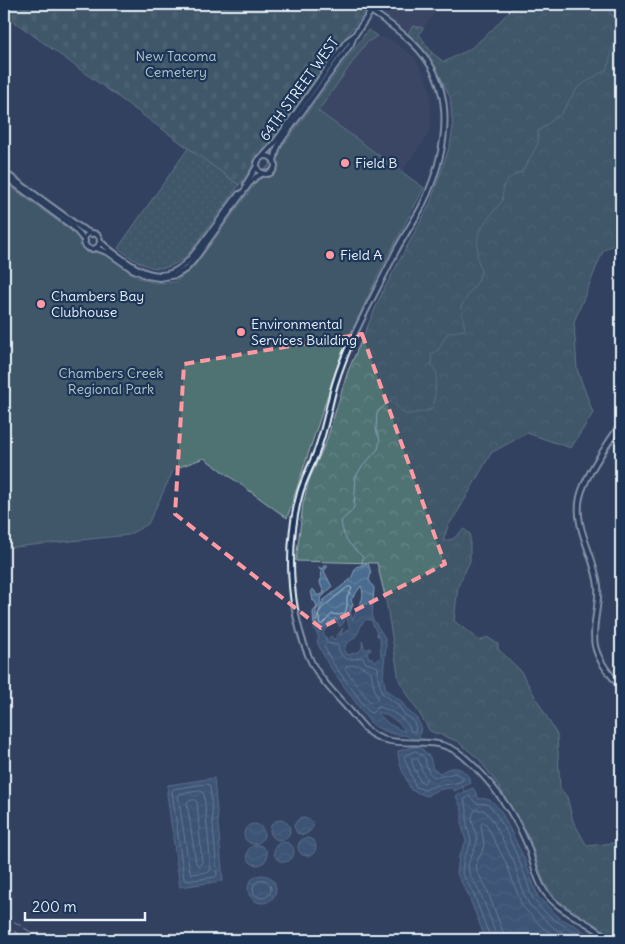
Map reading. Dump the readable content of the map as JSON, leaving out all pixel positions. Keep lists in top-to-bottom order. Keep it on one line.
{"streets":{"street":["64TH STREET WEST"]},"parks":["New Tacoma Cemetery","Chambers Creek Regional Park"],"places":["Field B","Field A","Chambers Bay Clubhouse","Environmental Services Building"],"scale_bar":"200 m"}
